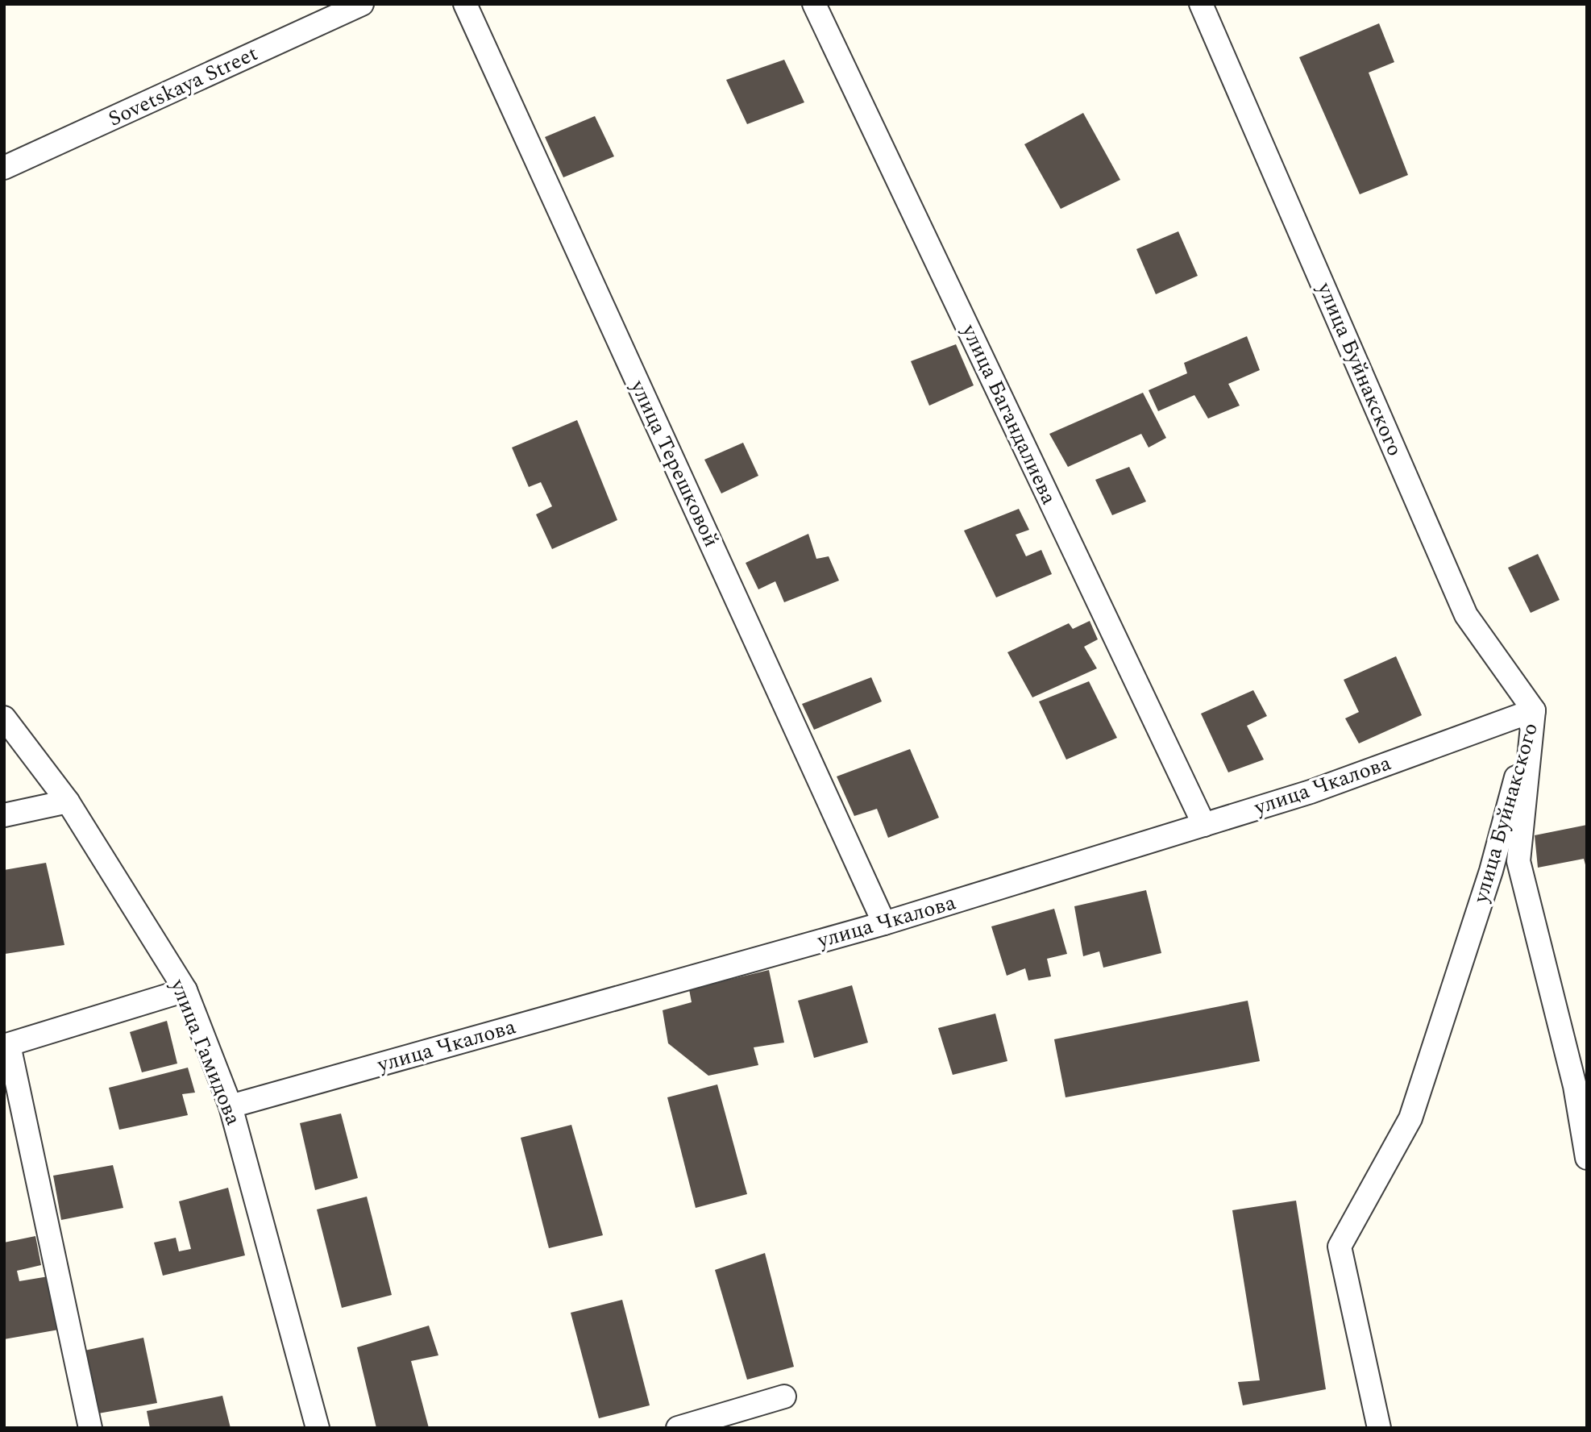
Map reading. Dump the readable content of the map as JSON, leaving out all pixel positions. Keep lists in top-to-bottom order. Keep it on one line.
{"streets":{"street":["Sovetskaya Street","улица Буйнакского","улица Багандалиева","улица Терешковой","улица Чкалова","улица Гамидова"]},"crossings":[["улица Буйнакского","улица Чкалова"],["улица Багандалиева","улица Чкалова"],["улица Терешковой","улица Чкалова"],["улица Чкалова","улица Гамидова"]]}
